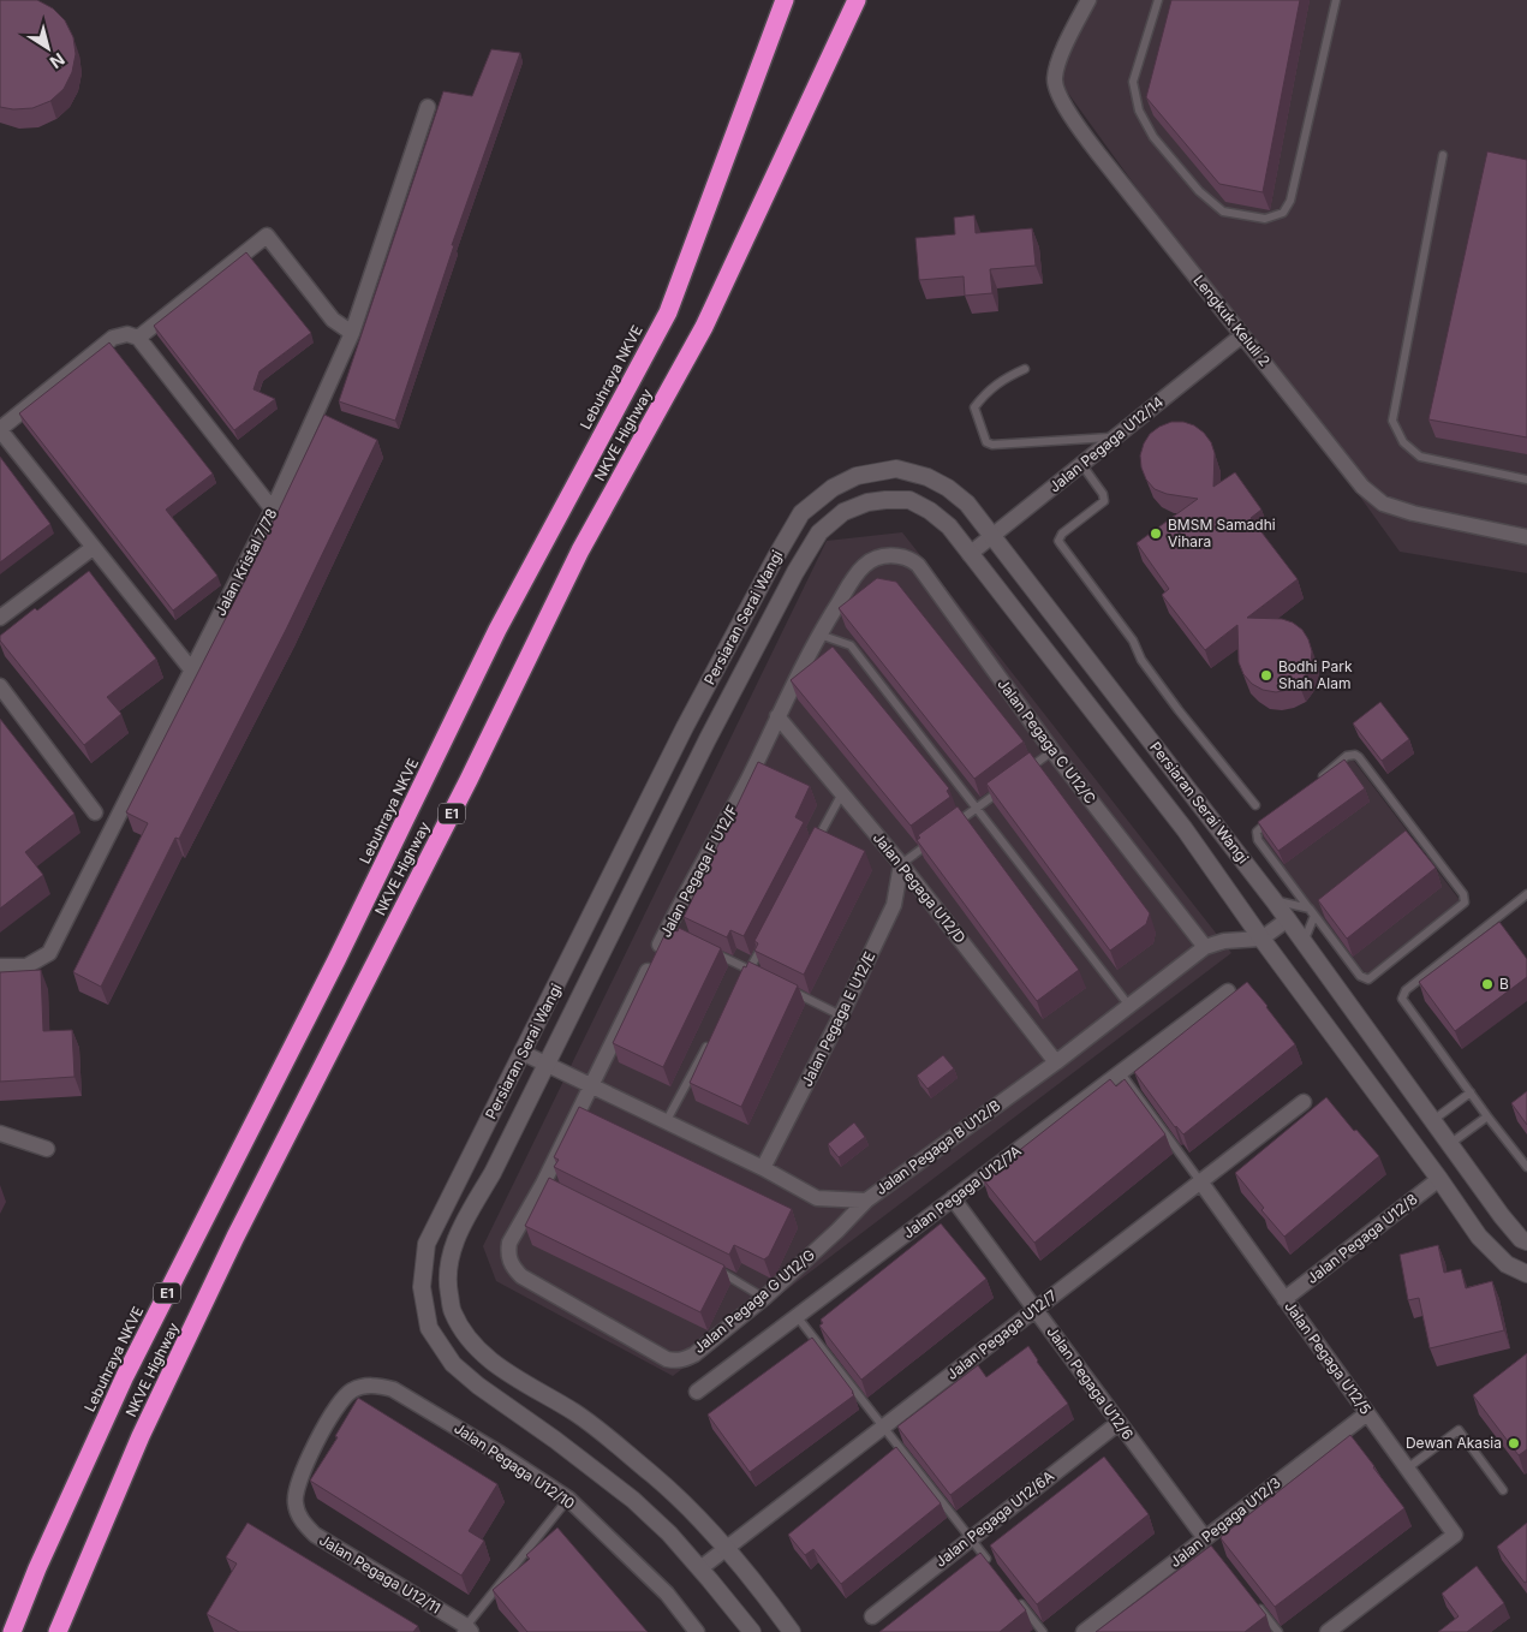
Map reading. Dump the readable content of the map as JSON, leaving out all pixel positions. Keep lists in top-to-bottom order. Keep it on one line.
{"streets":{"highway":["Lebuhraya NKVE","NKVE Highway","E1"],"street":["Lengkuk Keluli 2","Jalan Pegaga U12/14","Jalan Kristal 7/78","Persiaran Serai Wangi","Jalan Pegaga C U12/C","Jalan Pegaga F U12/F","Jalan Pegaga U12/D","Jalan Pegaga E U12/E","Jalan Pegaga B U12/B","Jalan Pegaga U12/7A","Jalan Pegaga U12/8","Jalan Pegaga G U12/G","Jalan Pegaga U12/7","Jalan Pegaga U12/5","Jalan Pegaga U12/6","Jalan Pegaga U12/10","Jalan Pegaga U12/6A","Jalan Pegaga U12/3","Jalan Pegaga U12/11"]},"crossings":[["Lengkuk Keluli 2","Jalan Pegaga U12/14"],["Jalan Pegaga U12/14","Persiaran Serai Wangi"],["Persiaran Serai Wangi","Jalan Pegaga B U12/B"],["Persiaran Serai Wangi","Jalan Pegaga U12/8"],["Persiaran Serai Wangi","Jalan Pegaga U12/7"],["Jalan Pegaga C U12/C","Jalan Pegaga F U12/F"],["Jalan Pegaga C U12/C","Jalan Pegaga B U12/B"],["Jalan Pegaga F U12/F","Jalan Pegaga U12/D"],["Jalan Pegaga F U12/F","Jalan Pegaga B U12/B"],["Jalan Pegaga F U12/F","Jalan Pegaga G U12/G"],["Jalan Pegaga U12/D","Jalan Pegaga E U12/E"],["Jalan Pegaga U12/D","Jalan Pegaga B U12/B"],["Jalan Pegaga E U12/E","Jalan Pegaga B U12/B"],["Jalan Pegaga B U12/B","Jalan Pegaga G U12/G"],["Jalan Pegaga U12/7A","Jalan Pegaga U12/6"],["Jalan Pegaga U12/8","Jalan Pegaga U12/5"],["Jalan Pegaga U12/7","Jalan Pegaga U12/5"],["Jalan Pegaga U12/7","Jalan Pegaga U12/6"],["Jalan Pegaga U12/5","Jalan Pegaga U12/3"],["Jalan Pegaga U12/6","Jalan Pegaga U12/6A"],["Jalan Pegaga U12/6","Jalan Pegaga U12/3"],["Jalan Pegaga U12/10","Jalan Pegaga U12/11"]],"places":["BMSM Samadhi Vihara","Bodhi Park Shah Alam","B","Dewan Akasia"],"north":"bottom right"}
